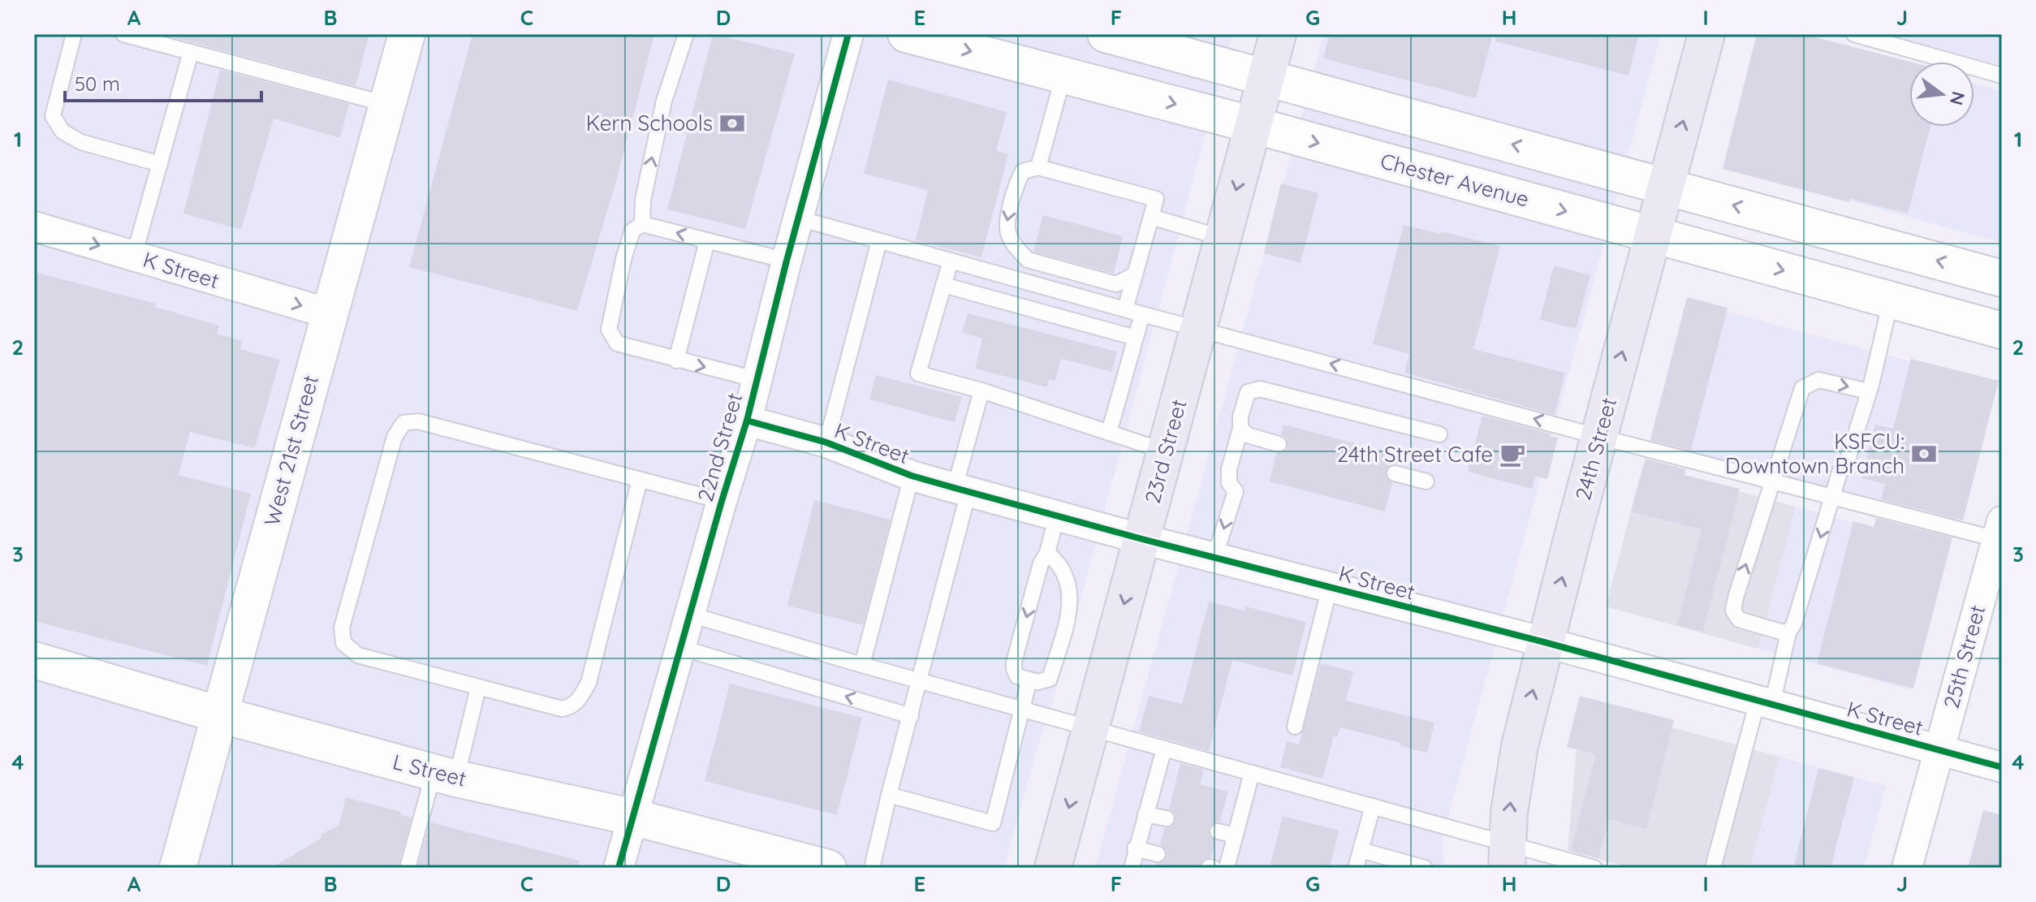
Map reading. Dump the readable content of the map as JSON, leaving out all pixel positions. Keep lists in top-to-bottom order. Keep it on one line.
{"streets":{"main road":["Chester Avenue","24th Street","West 21st Street","23rd Street","L Street"],"street":["K Street","22nd Street","25th Street"]},"crossings":[["Chester Avenue","24th Street"],["Chester Avenue","23rd Street"],["K Street","22nd Street"],["K Street","24th Street"],["K Street","West 21st Street"],["K Street","23rd Street"],["K Street","25th Street"],["22nd Street","L Street"],["West 21st Street","L Street"]],"one_way":["24th Street","23rd Street"],"places":{"bank":["Kern Schools","KSFCU: Downtown Branch"],"cafe":["24th Street Cafe"]},"scale_bar":"50 m","north":"right","grid":{"columns":["A","B","C","D","E","F","G","H","I","J"],"rows":["1","2","3","4"]}}
